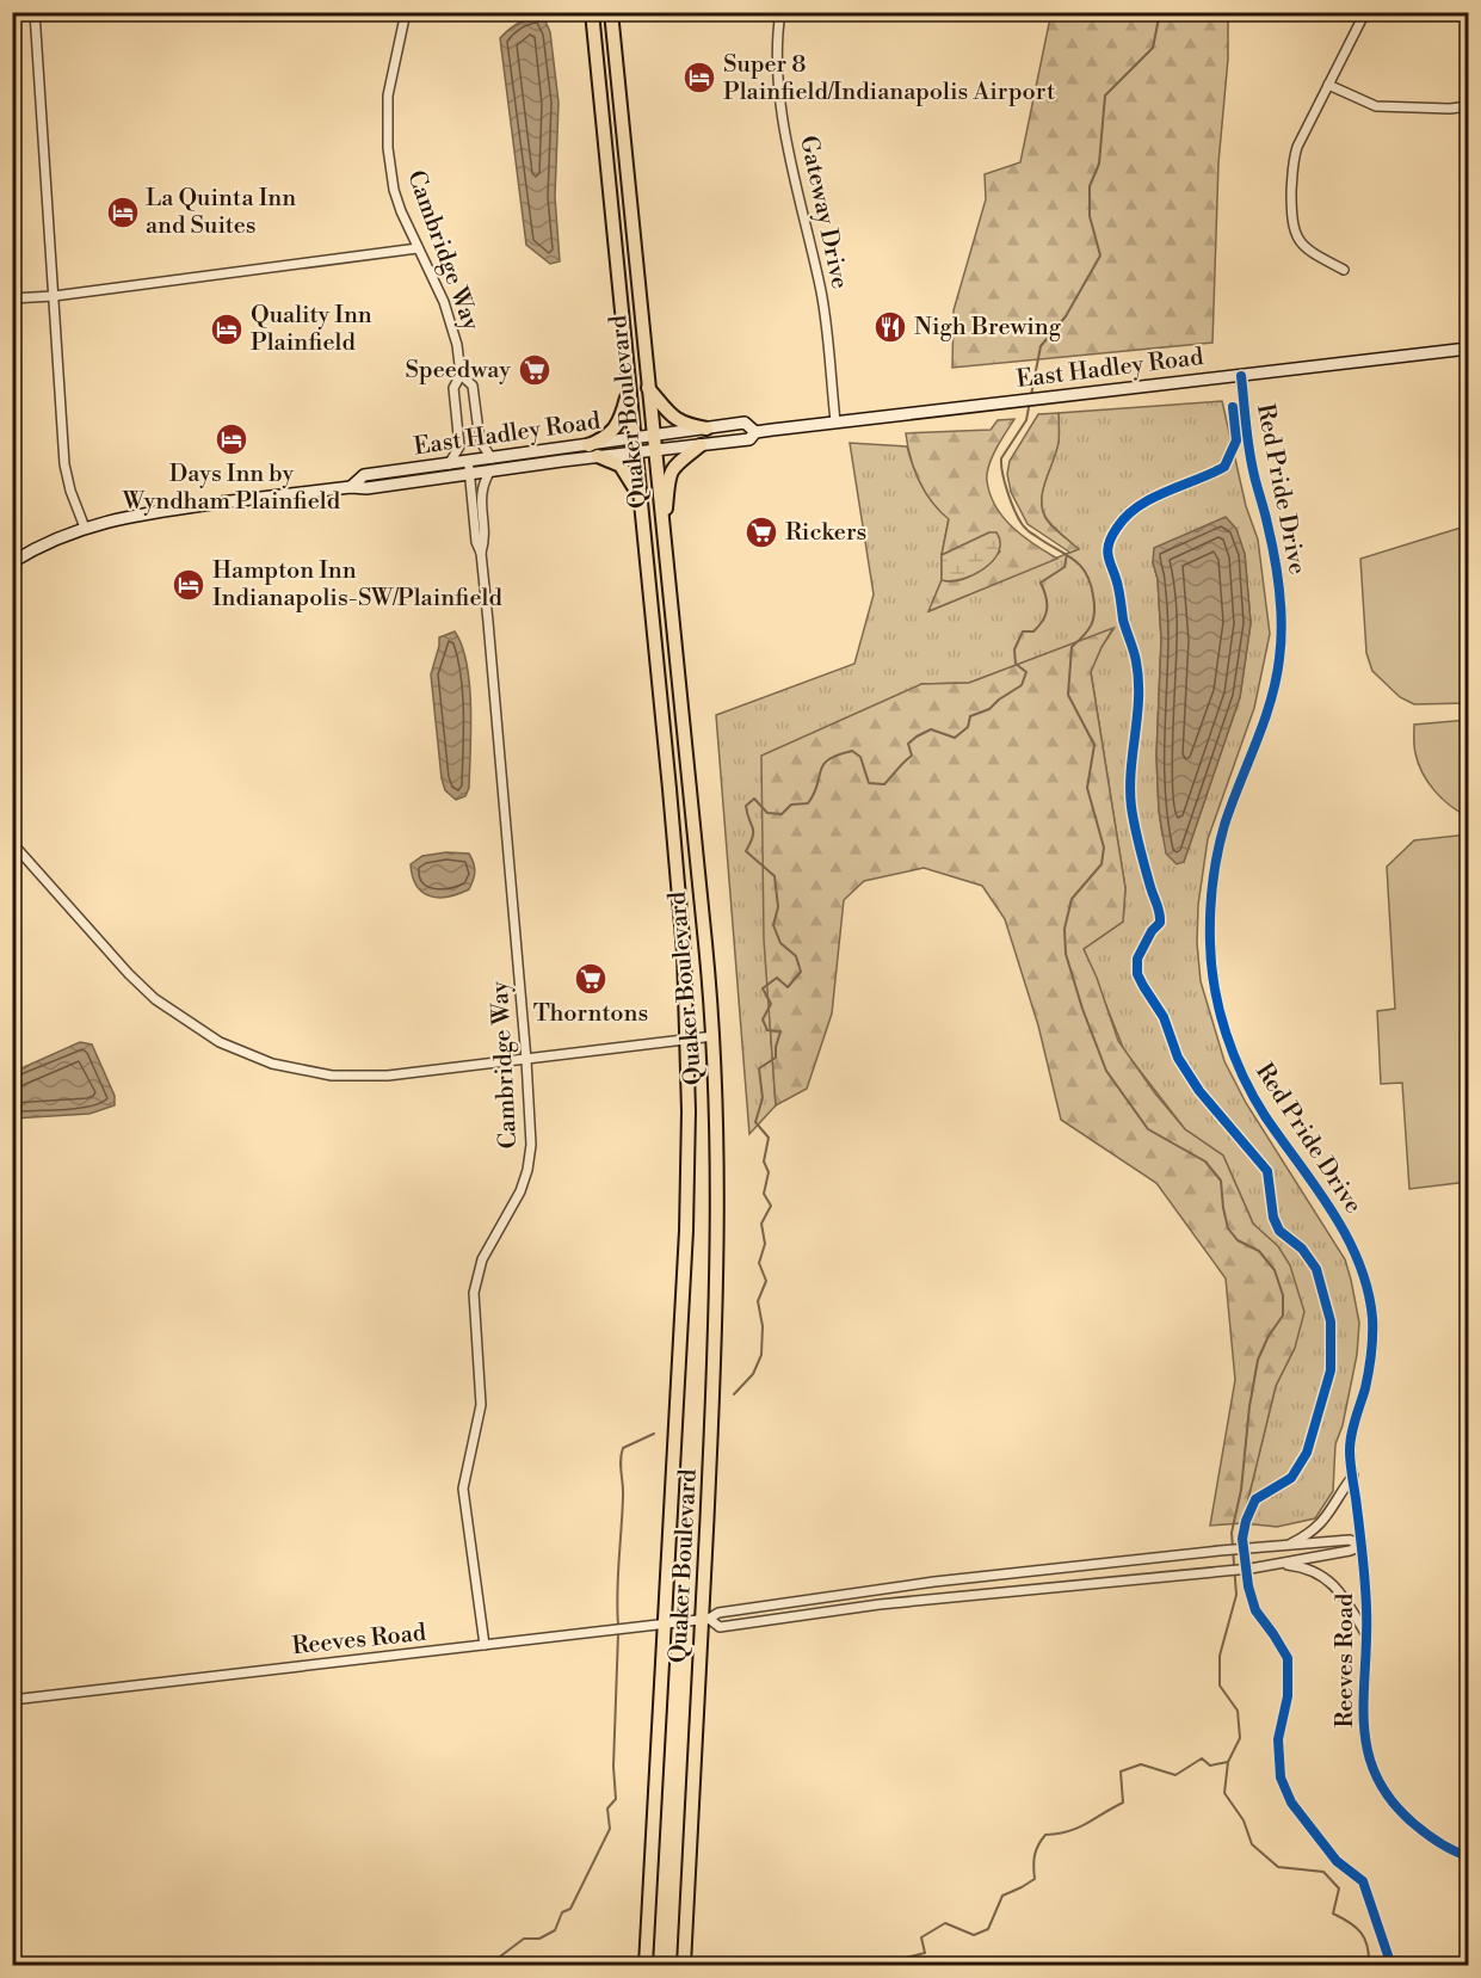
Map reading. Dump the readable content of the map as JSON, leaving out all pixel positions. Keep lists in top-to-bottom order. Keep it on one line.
{"streets":{"main road":["Quaker Boulevard"],"street":["Gateway Drive","Cambridge Way","East Hadley Road","Red Pride Drive","Reeves Road"]},"crossings":[["Gateway Drive","East Hadley Road"],["Cambridge Way","East Hadley Road"],["Cambridge Way","Reeves Road"],["East Hadley Road","Quaker Boulevard"],["East Hadley Road","Red Pride Drive"],["Quaker Boulevard","Reeves Road"],["Red Pride Drive","Reeves Road"]],"places":{"hotel":["Super 8 Plainfield/Indianapolis Airport","La Quinta Inn and Suites","Quality Inn Plainfield","Days Inn by Wyndham Plainfield","Hampton Inn Indianapolis-SW/Plainfield"],"restaurant":["Nigh Brewing"],"supermarket":["Speedway","Rickers","Thorntons"]}}
